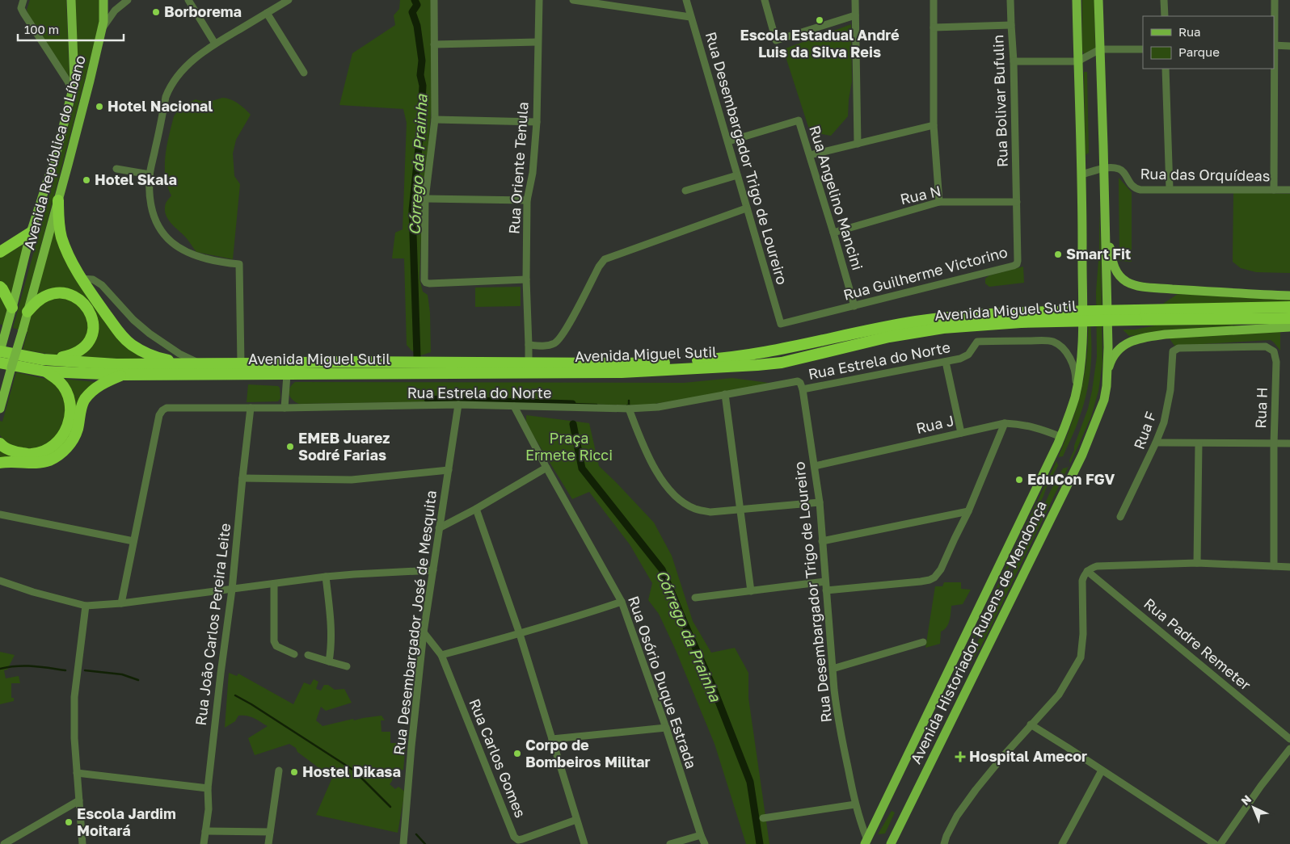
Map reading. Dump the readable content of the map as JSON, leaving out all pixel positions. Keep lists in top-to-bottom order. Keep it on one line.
{"streets":{"highway":["Avenida Miguel Sutil"],"main road":["Avenida República do Líbano","Avenida Historiador Rubens de Mendonça"],"street":["Rua Bolivar Bufulin","Rua Desembargador Trigo de Loureiro","Rua Oriente Tenula","Rua das Orquídeas","Rua N","Rua Angelino Mancini","Rua Guilherme Victorino","Rua Estrela do Norte","Rua H","Rua J","Rua F","Rua Desembargador José de Mesquita","Rua João Carlos Pereira Leite","Rua Padre Remeter","Rua Osório Duque Estrada","Rua Carlos Gomes"]},"crossings":[["Rua Bolivar Bufulin","Rua N"],["Rua Bolivar Bufulin","Rua Guilherme Victorino"],["Avenida República do Líbano","Avenida Miguel Sutil"],["Rua Desembargador Trigo de Loureiro","Rua Angelino Mancini"],["Rua Desembargador Trigo de Loureiro","Rua Guilherme Victorino"],["Rua Desembargador Trigo de Loureiro","Rua Estrela do Norte"],["Rua Desembargador Trigo de Loureiro","Rua J"],["Rua Desembargador Trigo de Loureiro","Avenida Historiador Rubens de Mendonça"],["Rua Oriente Tenula","Avenida Miguel Sutil"],["Rua das Orquídeas","Avenida Historiador Rubens de Mendonça"],["Rua N","Rua Angelino Mancini"],["Rua N","Rua Guilherme Victorino"],["Rua Angelino Mancini","Rua Guilherme Victorino"],["Rua Estrela do Norte","Rua Desembargador José de Mesquita"],["Rua Estrela do Norte","Rua João Carlos Pereira Leite"],["Rua Estrela do Norte","Avenida Historiador Rubens de Mendonça"],["Rua Estrela do Norte","Rua Osório Duque Estrada"],["Rua H","Rua F"],["Rua J","Avenida Historiador Rubens de Mendonça"],["Rua Desembargador José de Mesquita","Rua Carlos Gomes"]],"water":["Córrego da Prainha"],"parks":["Praça Ermete Ricci"],"places":{"other":["Borborema","Escola Estadual André Luis da Silva Reis","Hotel Nacional","Hotel Skala","Smart Fit","EMEB Juarez Sodré Farias","EduCon FGV","Corpo de Bombeiros Militar","Hostel Dikasa","Escola Jardim Moitará"],"health":["Hospital Amecor"]},"legend":["Rua","Parque"],"scale_bar":"100 m","north":"top left"}
